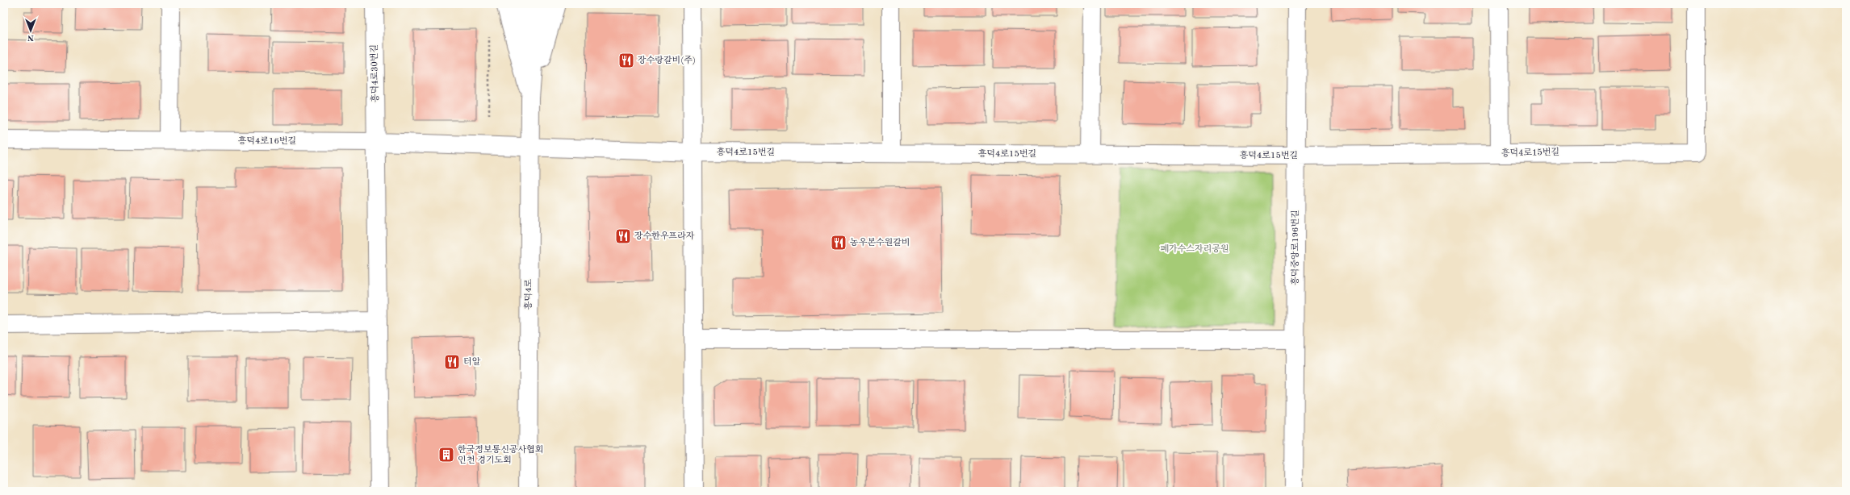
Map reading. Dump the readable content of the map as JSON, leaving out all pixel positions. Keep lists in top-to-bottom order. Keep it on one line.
{"streets":{"street":["흥덕4로30번길","흥덕4로16번길","흥덕4로15번길","흥덕중앙로196번길","흥덕4로"]},"crossings":[["흥덕4로30번길","흥덕4로16번길"],["흥덕4로16번길","흥덕4로15번길"],["흥덕4로16번길","흥덕4로"],["흥덕4로15번길","흥덕중앙로196번길"],["흥덕4로15번길","흥덕4로"]],"parks":["페가수스자리공원"],"places":{"restaurant":["장수랑갈비(주)","장수한우프라자","농우본수원갈비","터알"],"building":["한국정보통신공사협회 인천 경기도회"]},"north":"bottom"}
